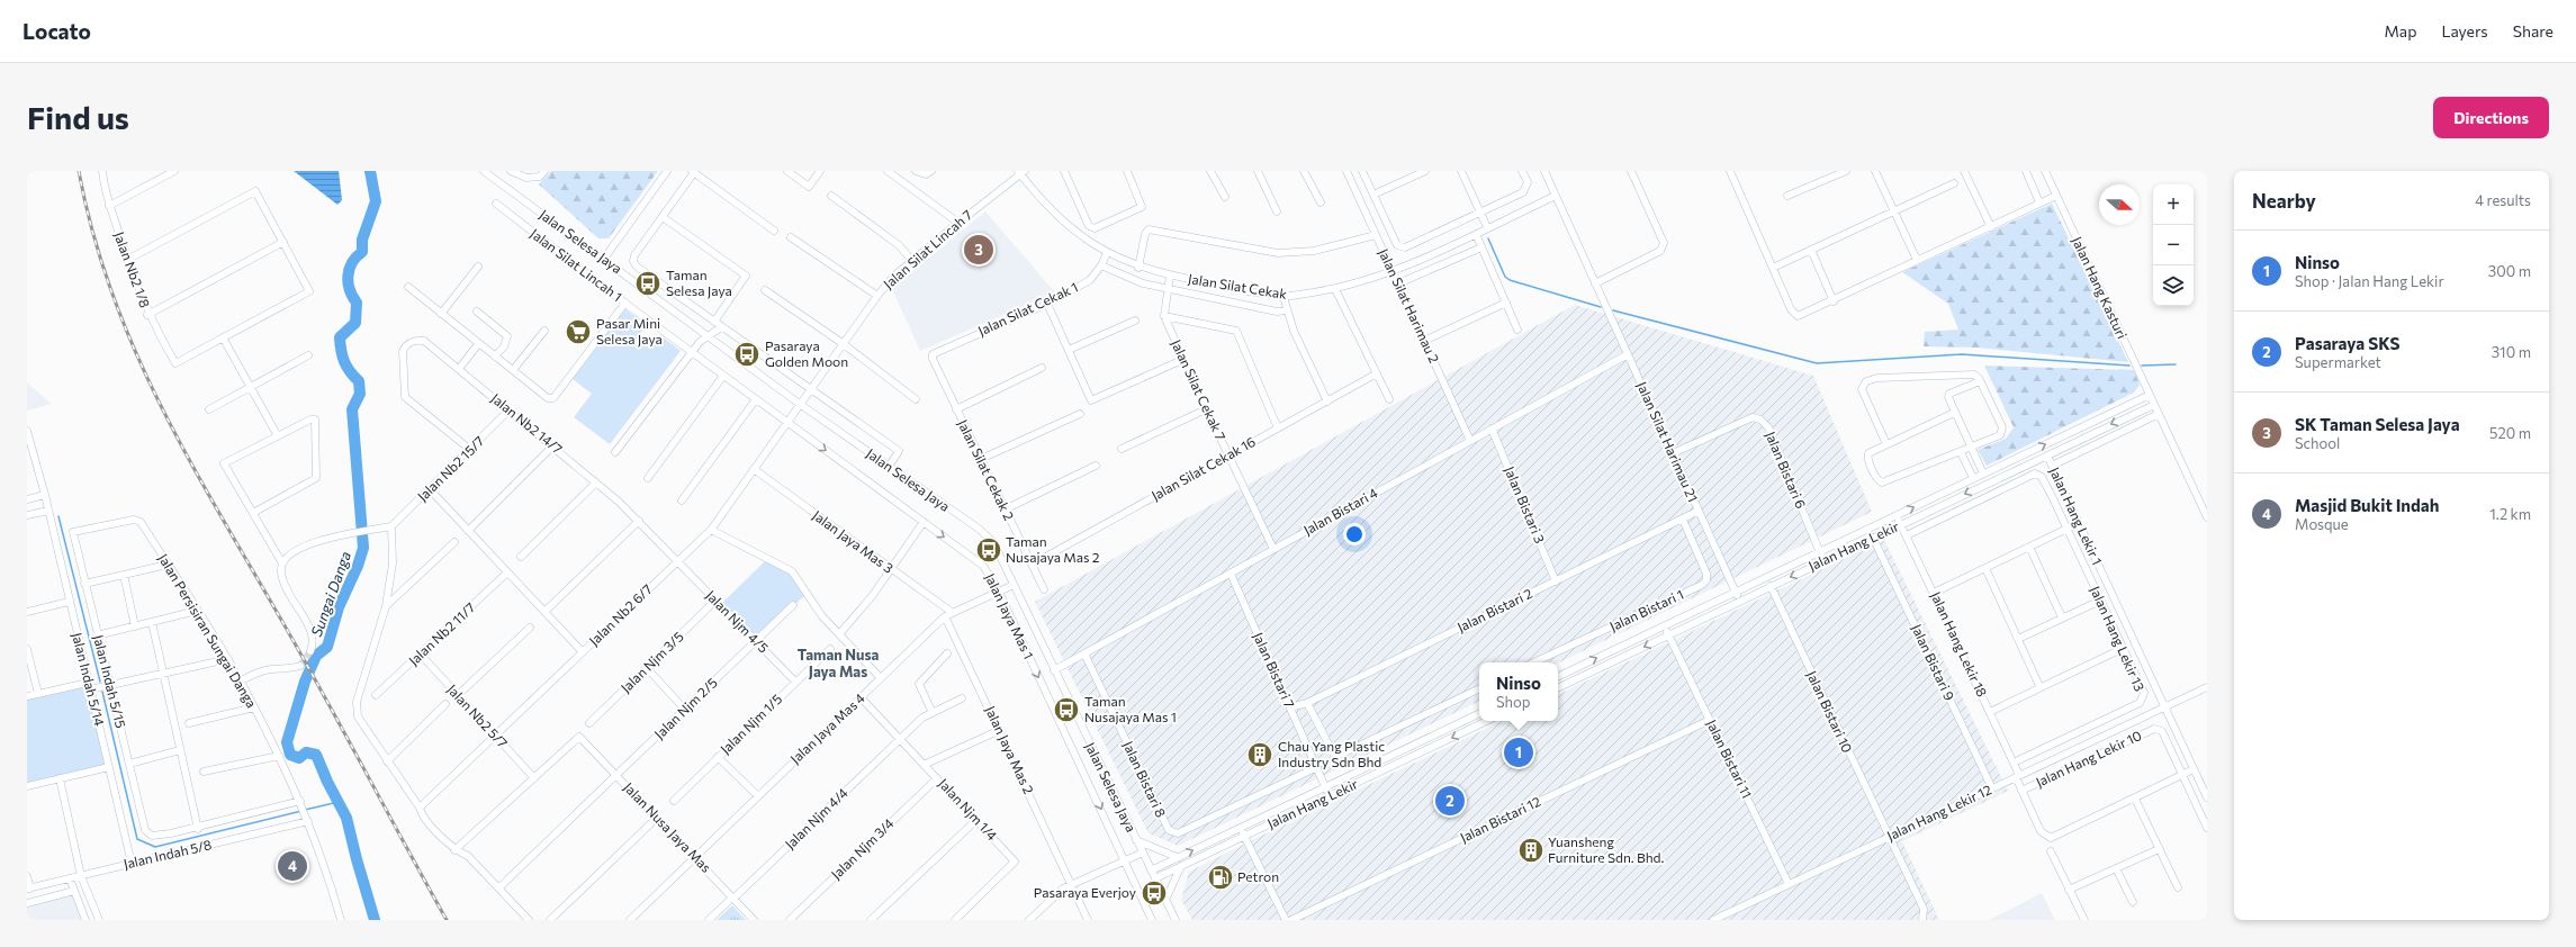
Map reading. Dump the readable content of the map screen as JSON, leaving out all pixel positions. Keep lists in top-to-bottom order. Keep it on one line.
{"streets":{"street":["Jalan Selesa Jaya","Jalan Silat Lincah 7","Jalan Silat Lincah 1","Jalan Nb2 1/8","Jalan Silat Cekak","Jalan Hang Kasturi","Jalan Silat Harimau 2","Jalan Silat Cekak 1","Jalan Silat Cekak 7","Jalan Nb2 14/7","Jalan Silat Harimau 21","Jalan Nb2 15/7","Jalan Silat Cekak 16","Jalan Silat Cekak 2","Jalan Bistari 6","Jalan Bistari 3","Jalan Bistari 4","Jalan Hang Lekir 1","Jalan Jaya Mas 3","Jalan Hang Lekir","Jalan Bistari 2","Jalan Bistari 1","Jalan Nb2 6/7","Jalan Jaya Mas 1","Jalan Njm 4/5","Jalan Persisiran Sungai Danga","Jalan Nb2 11/7","Jalan Hang Lekir 13","Jalan Hang Lekir 18","Jalan Njm 3/5","Jalan Bistari 9","Jalan Bistari 7","Jalan Indah 5/14","Jalan Indah 5/15","Jalan Njm 2/5","Jalan Bistari 10","Jalan Nb2 5/7","Jalan Njm 1/5","Jalan Jaya Mas 4","Jalan Jaya Mas 2","Jalan Bistari 11","Jalan Hang Lekir 10","Jalan Bistari 8","Jalan Njm 1/4","Jalan Hang Lekir 12","Jalan Njm 4/4","Jalan Bistari 12","Jalan Nusa Jaya Mas","Jalan Njm 3/4","Jalan Indah 5/8"]},"crossings":[["Jalan Selesa Jaya","Jalan Silat Lincah 7"],["Jalan Selesa Jaya","Jalan Bistari 4"],["Jalan Selesa Jaya","Jalan Hang Lekir"],["Jalan Selesa Jaya","Jalan Nb2 6/7"],["Jalan Selesa Jaya","Jalan Jaya Mas 4"],["Jalan Silat Lincah 7","Jalan Silat Cekak"],["Jalan Silat Lincah 7","Jalan Nb2 6/7"],["Jalan Silat Lincah 1","Jalan Nb2 6/7"],["Jalan Silat Lincah 1","Jalan Jaya Mas 1"],["Jalan Silat Cekak","Jalan Silat Harimau 2"],["Jalan Silat Cekak","Jalan Silat Cekak 1"],["Jalan Silat Cekak","Jalan Silat Harimau 21"],["Jalan Hang Kasturi","Jalan Hang Lekir"],["Jalan Silat Harimau 2","Jalan Bistari 4"],["Jalan Silat Cekak 1","Jalan Silat Cekak 2"],["Jalan Silat Cekak 7","Jalan Silat Cekak 16"],["Jalan Silat Cekak 7","Jalan Bistari 4"],["Jalan Nb2 14/7","Jalan Nb2 15/7"],["Jalan Nb2 14/7","Jalan Nb2 6/7"],["Jalan Nb2 14/7","Jalan Njm 4/5"],["Jalan Silat Harimau 21","Jalan Bistari 6"],["Jalan Silat Harimau 21","Jalan Bistari 4"],["Jalan Silat Harimau 21","Jalan Hang Lekir"],["Jalan Silat Harimau 21","Jalan Bistari 2"],["Jalan Silat Cekak 16","Jalan Silat Cekak 2"],["Jalan Bistari 6","Jalan Hang Lekir"],["Jalan Bistari 3","Jalan Bistari 4"],["Jalan Bistari 3","Jalan Bistari 2"],["Jalan Bistari 4","Jalan Bistari 7"],["Jalan Bistari 4","Jalan Bistari 8"],["Jalan Hang Lekir 1","Jalan Hang Lekir"],["Jalan Hang Lekir 1","Jalan Hang Lekir 12"],["Jalan Jaya Mas 3","Jalan Nb2 6/7"],["Jalan Jaya Mas 3","Jalan Jaya Mas 4"],["Jalan Hang Lekir","Jalan Hang Lekir 18"],["Jalan Hang Lekir","Jalan Bistari 9"],["Jalan Hang Lekir","Jalan Bistari 10"],["Jalan Hang Lekir","Jalan Bistari 11"],["Jalan Bistari 2","Jalan Bistari 1"],["Jalan Bistari 2","Jalan Bistari 7"],["Jalan Nb2 6/7","Jalan Jaya Mas 1"],["Jalan Nb2 6/7","Jalan Njm 4/5"],["Jalan Nb2 6/7","Jalan Nb2 5/7"],["Jalan Jaya Mas 1","Jalan Jaya Mas 4"],["Jalan Njm 4/5","Jalan Njm 3/5"],["Jalan Njm 4/5","Jalan Njm 2/5"],["Jalan Njm 4/5","Jalan Njm 1/5"],["Jalan Persisiran Sungai Danga","Jalan Indah 5/15"],["Jalan Persisiran Sungai Danga","Jalan Indah 5/8"],["Jalan Nb2 11/7","Jalan Nb2 5/7"],["Jalan Hang Lekir 13","Jalan Hang Lekir 18"],["Jalan Hang Lekir 18","Jalan Hang Lekir 10"],["Jalan Hang Lekir 18","Jalan Hang Lekir 12"],["Jalan Bistari 9","Jalan Hang Lekir 12"],["Jalan Bistari 7","Jalan Bistari 8"],["Jalan Indah 5/14","Jalan Indah 5/8"],["Jalan Njm 2/5","Jalan Nusa Jaya Mas"],["Jalan Bistari 10","Jalan Hang Lekir 12"],["Jalan Nb2 5/7","Jalan Nusa Jaya Mas"],["Jalan Jaya Mas 4","Jalan Jaya Mas 2"],["Jalan Jaya Mas 4","Jalan Njm 1/4"],["Jalan Jaya Mas 4","Jalan Nusa Jaya Mas"],["Jalan Bistari 11","Jalan Hang Lekir 12"],["Jalan Bistari 11","Jalan Bistari 12"],["Jalan Njm 1/4","Jalan Njm 4/4"],["Jalan Njm 1/4","Jalan Njm 3/4"],["Jalan Njm 4/4","Jalan Nusa Jaya Mas"]],"one_way":["Jalan Jaya Mas 1"],"districts":["Taman Nusa Jaya Mas"],"water":["Sungai Danga"],"places":{"bus stop":["Taman Selesa Jaya","Pasaraya Golden Moon","Taman Nusajaya Mas 2","Taman Nusajaya Mas 1","Pasaraya Everjoy"],"supermarket":["Pasar Mini Selesa Jaya"],"building":["Chau Yang Plastic Industry Sdn Bhd","Yuansheng Furniture Sdn. Bhd."],"fuel station":["Petron"]},"north":"right","page":{"header":"Locato","nav":["Map","Layers","Share"],"buttons":"Directions","title":"Find us","heading":["Nearby","4 results"],"map_buttons":["+","−"],"list":[{"mark":"1","name":"Ninso","note":"Shop · Jalan Hang Lekir","value":"300 m"},{"mark":"2","name":"Pasaraya SKS","note":"Supermarket","value":"310 m"},{"mark":"3","name":"SK Taman Selesa Jaya","note":"School","value":"520 m"},{"mark":"4","name":"Masjid Bukit Indah","note":"Mosque","value":"1.2 km"}],"pins":["3","1","2","4"],"popup":["Ninso","Shop"]}}
